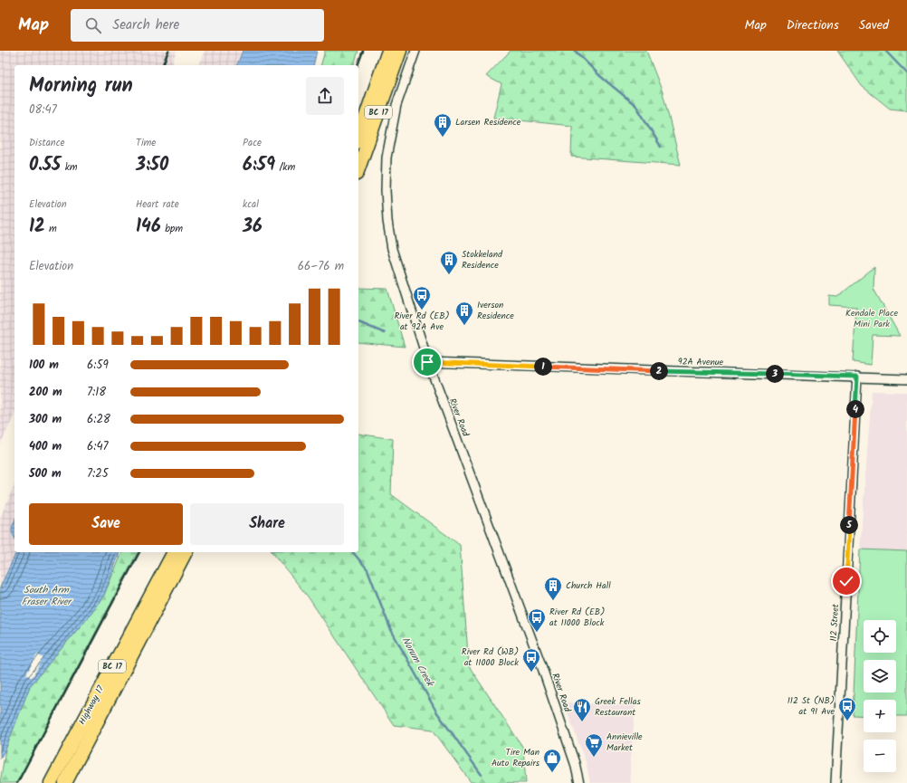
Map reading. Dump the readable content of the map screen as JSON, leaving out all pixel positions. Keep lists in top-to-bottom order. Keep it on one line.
{"streets":{"highway":["BC 17","Highway 17"],"street":["92A Avenue","River Road","112 Street"]},"crossings":[["92A Avenue","River Road"],["92A Avenue","112 Street"]],"water":["South Arm Fraser River","Norum Creek"],"parks":["Kendale Place Mini Park"],"places":{"building":["Larsen Residence","Stokkeland Residence","Iverson Residence","Church Hall"],"bus stop":["River Rd (EB) at 92A Ave","River Rd (EB) at 11000 Block","River Rd (WB) at 11000 Block","112 St (NB) at 91 Ave"],"restaurant":["Greek Fellas Restaurant"],"supermarket":["Annieville Market"],"shop":["Tire Man Auto Repairs"]},"page":{"header":"Map","search":"Search here","nav":["Map","Directions","Saved"],"heading":["Morning run","08:47"],"stats":[["Distance","0.55 km"],["Time","3:50"],["Pace","6:59 /km"],["Elevation","12 m"],["Heart rate","146 bpm"],["kcal","36"]],"chart":["Elevation","66–76 m"],"list":[{"name":"100 m","note":"6:59"},{"name":"200 m","note":"7:18"},{"name":"300 m","note":"6:28"},{"name":"400 m","note":"6:47"},{"name":"500 m","note":"7:25"}],"pins":["1","2","3","4","5"],"buttons":["Save","Share"],"map_buttons":["+","−"]}}
